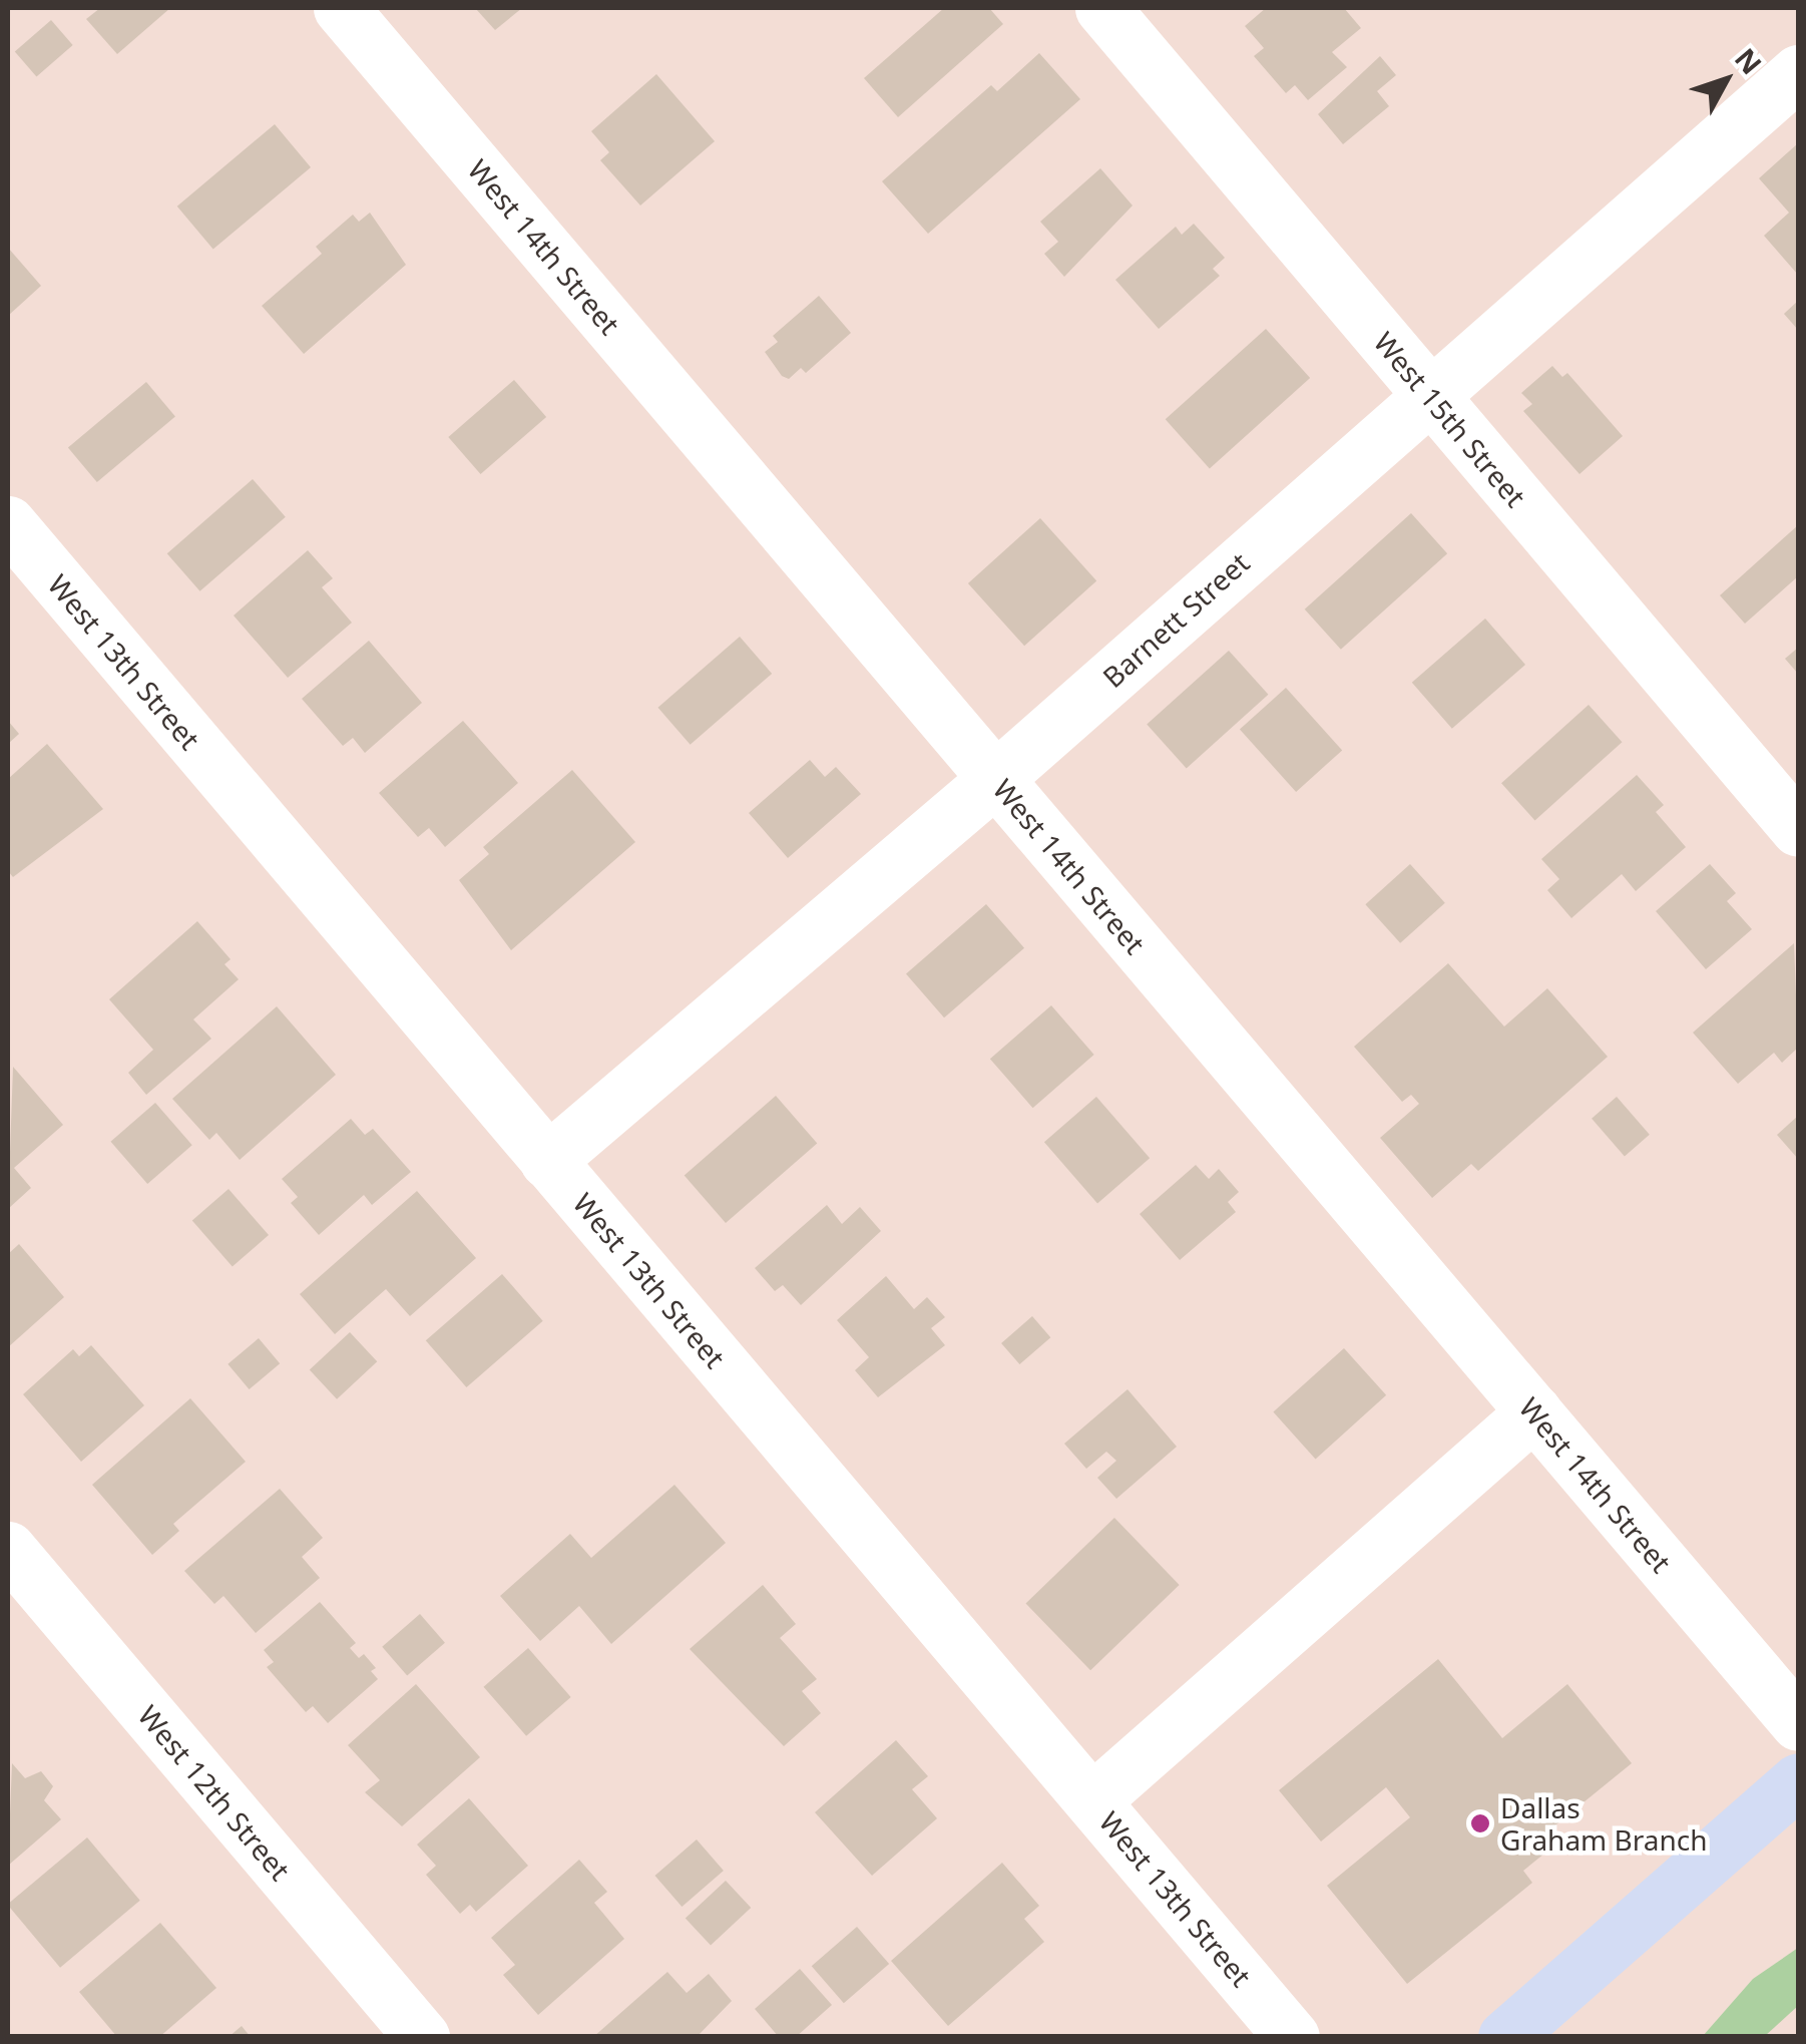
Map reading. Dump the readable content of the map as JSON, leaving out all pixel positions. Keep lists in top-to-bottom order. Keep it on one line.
{"streets":{"street":["West 14th Street","West 15th Street","Barnett Street","West 13th Street","West 12th Street"]},"crossings":[["West 14th Street","Barnett Street"],["West 15th Street","Barnett Street"],["Barnett Street","West 13th Street"]],"places":["Dallas Graham Branch"],"north":"top right"}
